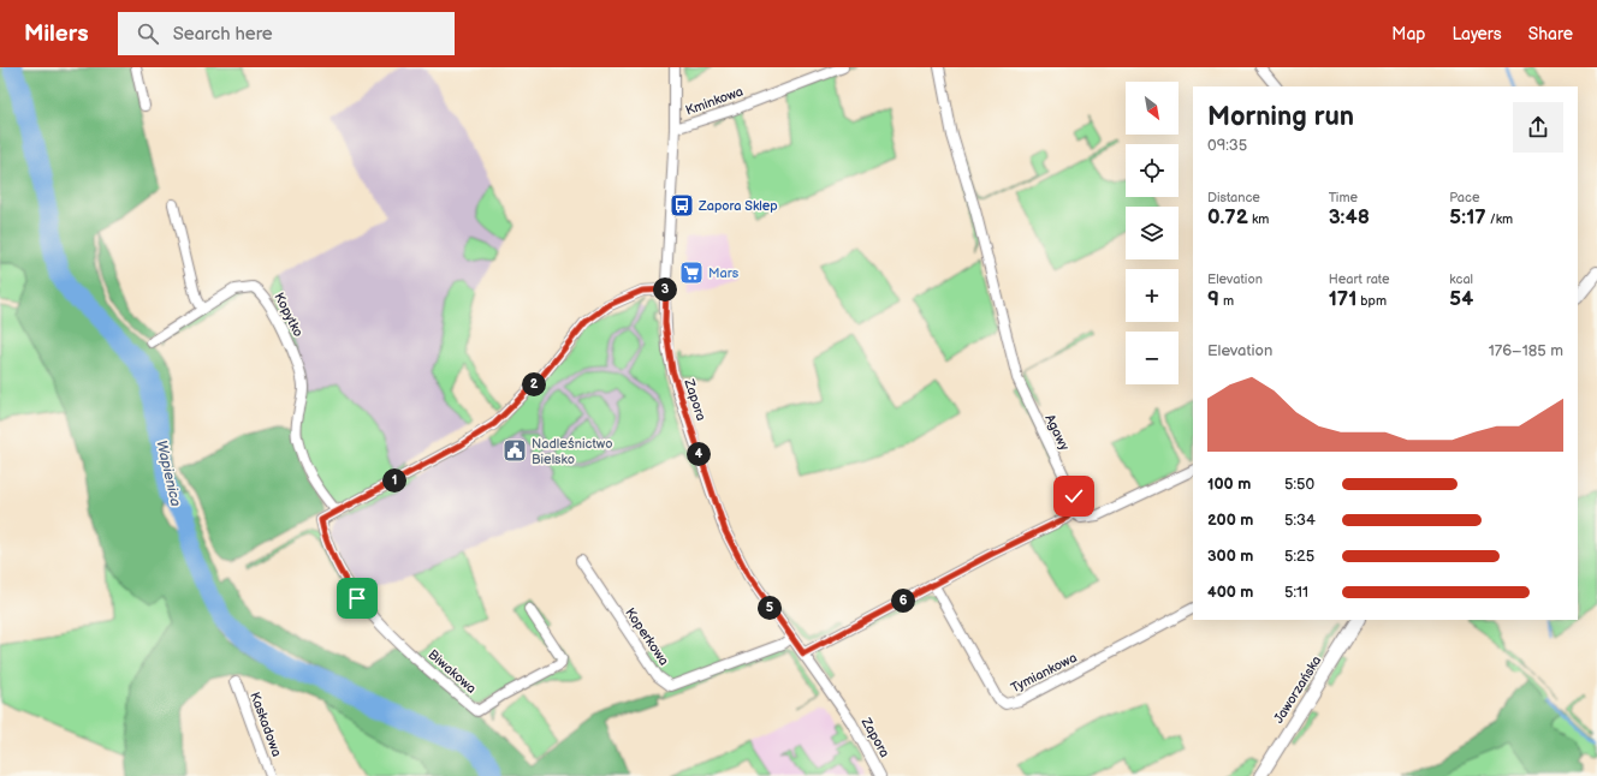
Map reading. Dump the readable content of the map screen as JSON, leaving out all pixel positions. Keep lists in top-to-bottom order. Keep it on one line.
{"streets":{"street":["Kminkowa","Kopytko","Zapora","Agawy","Koperkowa","Biwakowa","Tymiankowa","Jaworzańska","Kaskadowa"]},"crossings":[["Kminkowa","Zapora"],["Kopytko","Biwakowa"],["Zapora","Koperkowa"]],"water":["Wapienica"],"places":{"bus stop":["Zapora Sklep"],"supermarket":["Mars"],"public building":["Nadleśnictwo Bielsko"]},"north":"bottom right","page":{"header":"Milers","search":"Search here","nav":["Map","Layers","Share"],"map_buttons":["+","−"],"heading":["Morning run","09:35"],"stats":[["Distance","0.72 km"],["Time","3:48"],["Pace","5:17 /km"],["Elevation","9 m"],["Heart rate","171 bpm"],["kcal","54"]],"pins":["3","2","4","1","6","5"],"chart":["Elevation","176–185 m"],"list":[{"name":"100 m","note":"5:50"},{"name":"200 m","note":"5:34"},{"name":"300 m","note":"5:25"},{"name":"400 m","note":"5:11"}]}}
